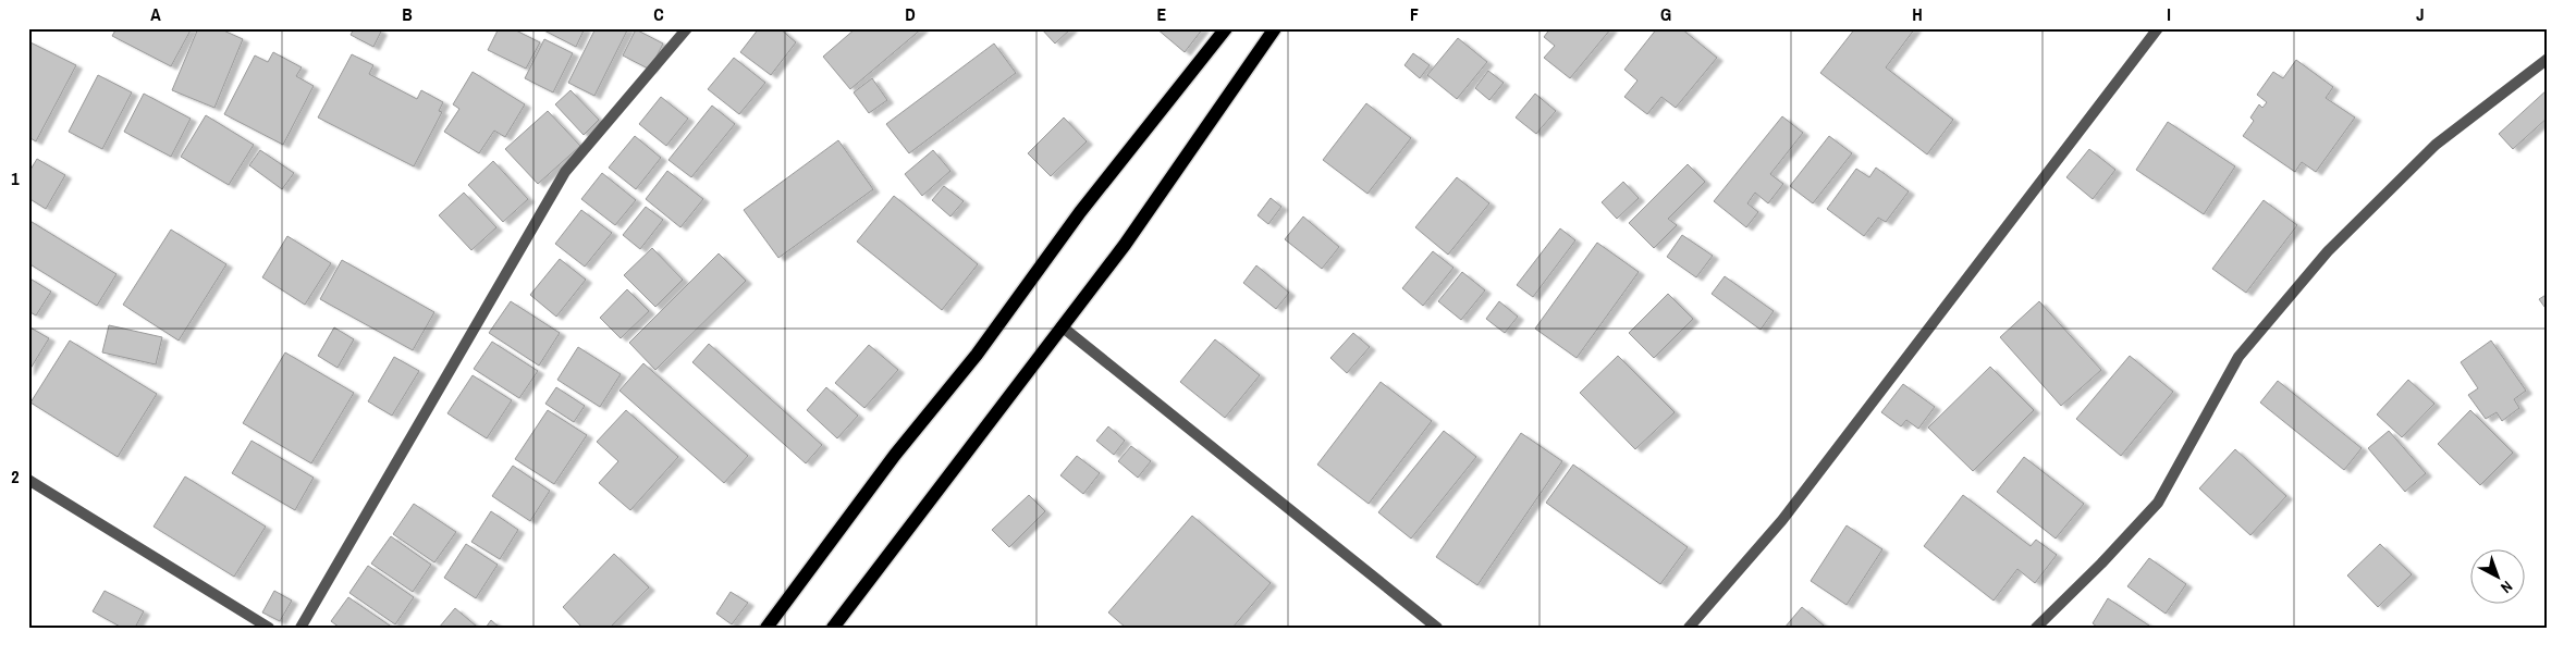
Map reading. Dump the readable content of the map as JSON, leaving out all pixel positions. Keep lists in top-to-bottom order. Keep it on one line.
{"north":"bottom right","grid":{"columns":["A","B","C","D","E","F","G","H","I","J"],"rows":["1","2"]}}
